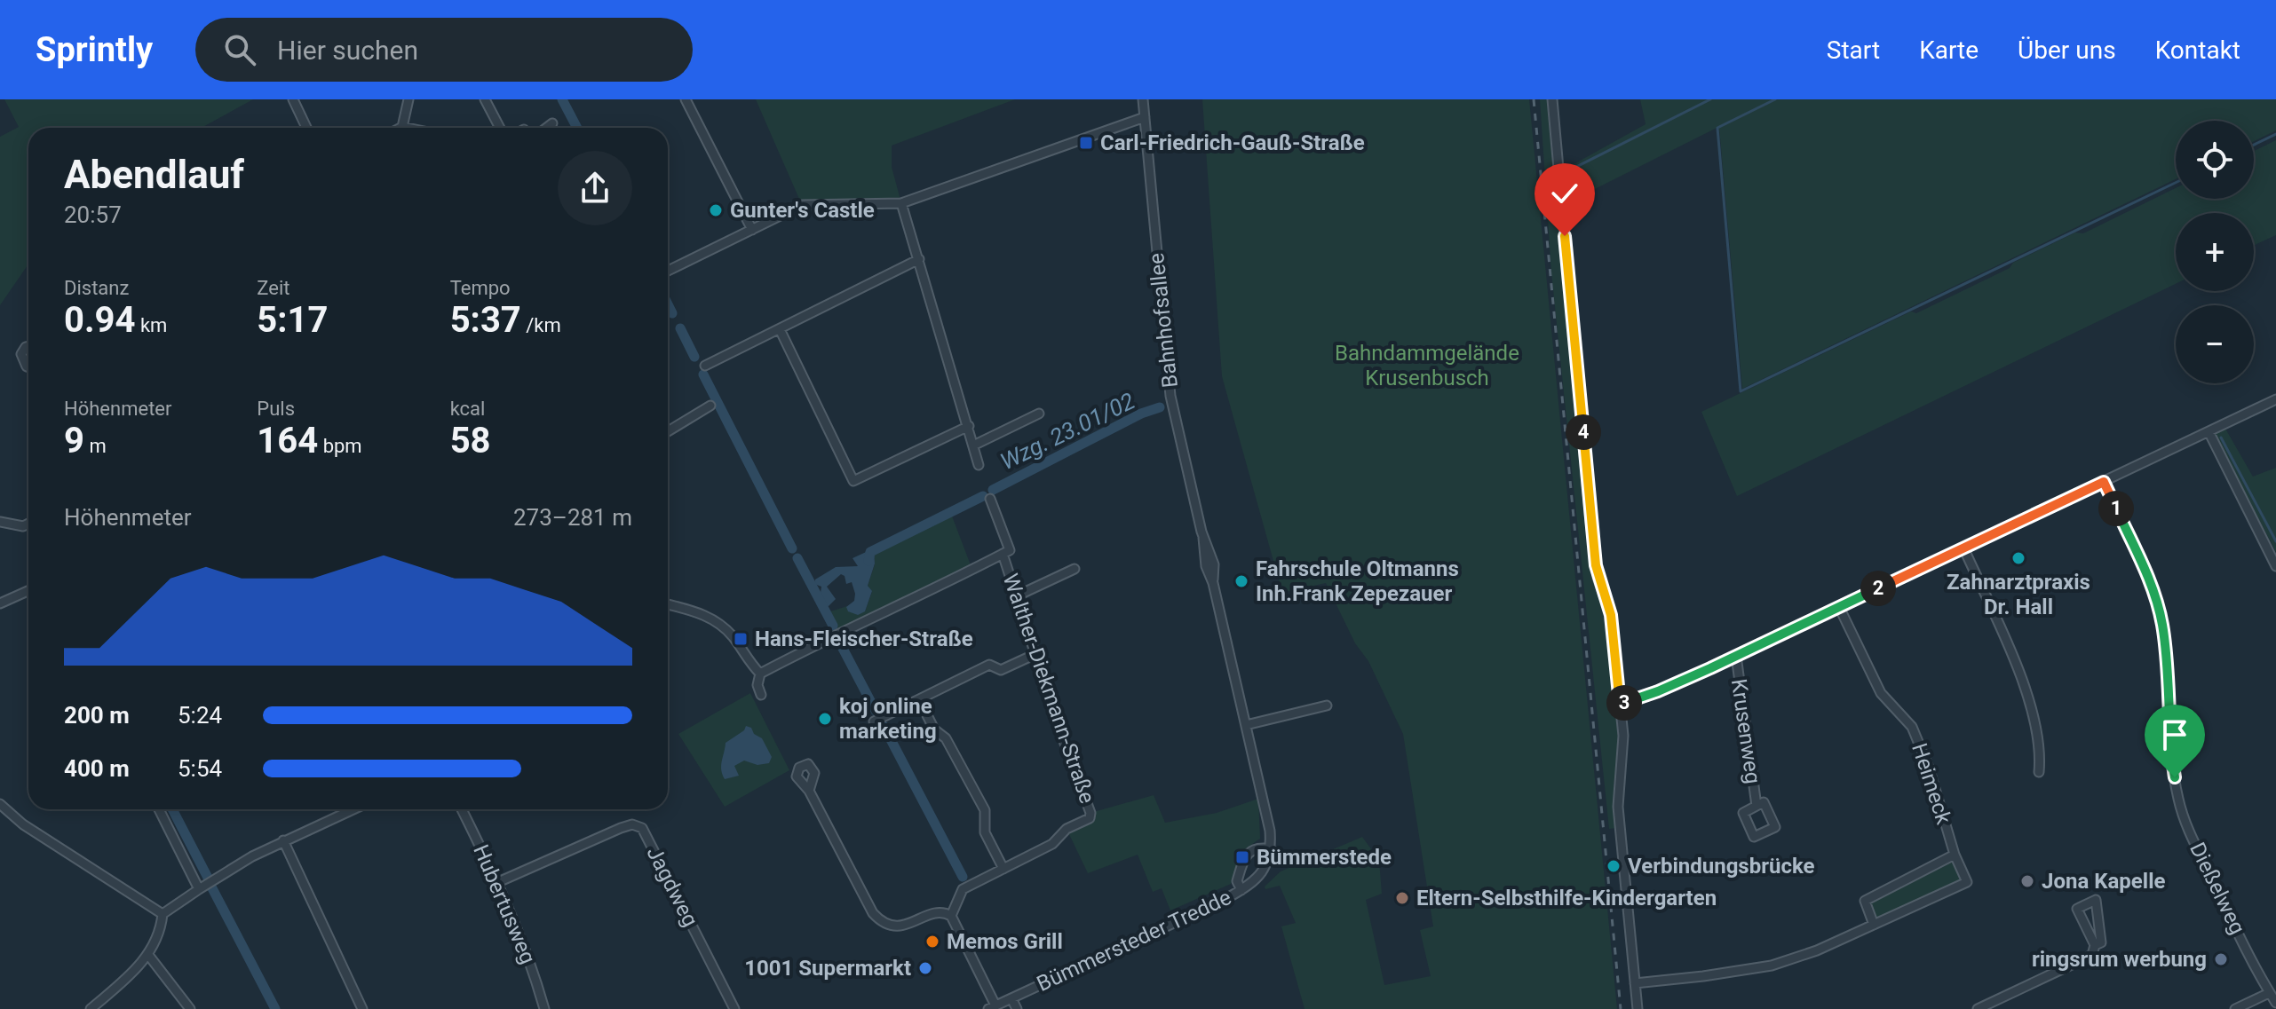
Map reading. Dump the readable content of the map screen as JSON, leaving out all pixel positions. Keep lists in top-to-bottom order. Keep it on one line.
{"streets":{"street":["Bahnhofsallee","Walther-Diekmann-Straße","Krusenweg","Heimeck","Jagdweg","Dießelweg","Hubertusweg","Bümmersteder Tredde"]},"crossings":[["Bahnhofsallee","Bümmersteder Tredde"],["Jagdweg","Hubertusweg"]],"water":["Wzg. 23.01/02"],"parks":["Bahndammgelände Krusenbusch"],"places":{"transit":["Carl-Friedrich-Gauß-Straße","Hans-Fleischer-Straße","Bümmerstede"],"other":["Gunter's Castle","Zahnarztpraxis Dr. Hall","Fahrschule Oltmanns Inh.Frank Zepezauer","koj online marketing","Verbindungsbrücke","Jona Kapelle","Eltern-Selbsthilfe-Kindergarten","Memos Grill","ringsrum werbung","1001 Supermarkt"]},"page":{"header":"Sprintly","search":"Hier suchen","nav":["Start","Karte","Über uns","Kontakt"],"map_buttons":["+","−"],"heading":["Abendlauf","20:57"],"stats":[["Distanz","0.94 km"],["Zeit","5:17"],["Tempo","5:37 /km"],["Höhenmeter","9 m"],["Puls","164 bpm"],["kcal","58"]],"pins":["4","1","2","3"],"chart":["Höhenmeter","273–281 m"],"list":[{"name":"200 m","note":"5:24"},{"name":"400 m","note":"5:54"}]}}
